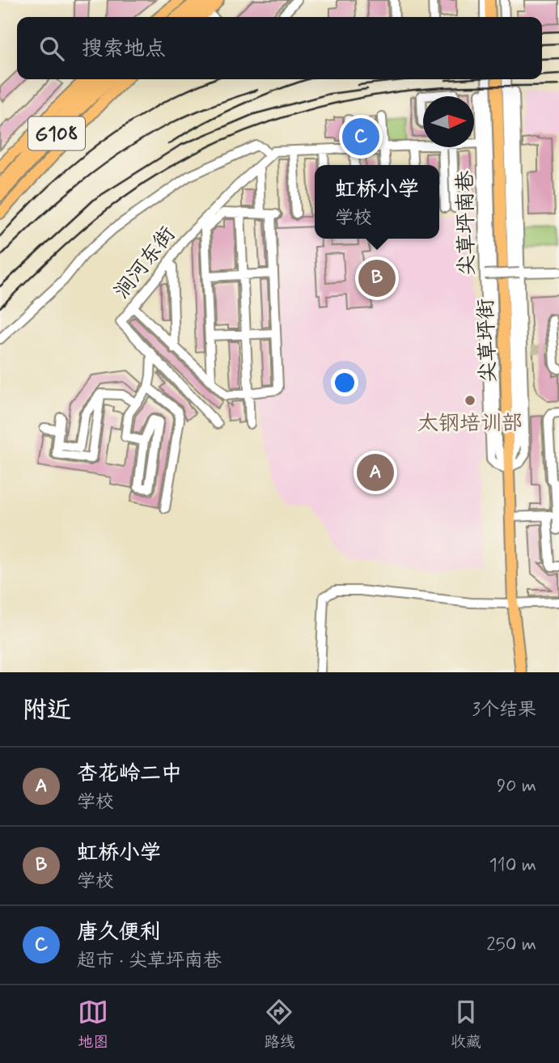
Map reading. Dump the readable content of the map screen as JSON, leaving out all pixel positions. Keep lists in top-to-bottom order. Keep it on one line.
{"streets":{"main road":["G108","尖草坪街"],"street":["尖草坪南巷","涧河东街"]},"crossings":[["尖草坪南巷","涧河东街"],["尖草坪南巷","尖草坪街"]],"places":["太钢培训部"],"north":"right","page":{"search":"搜索地点","pins":["C","B","A"],"popup":["虹桥小学","学校"],"heading":["附近","3个结果"],"list":[{"mark":"A","name":"杏花岭二中","note":"学校","value":"90 m"},{"mark":"B","name":"虹桥小学","note":"学校","value":"110 m"},{"mark":"C","name":"唐久便利","note":"超市 · 尖草坪南巷","value":"250 m"}],"nav":["地图","路线","收藏"]}}
